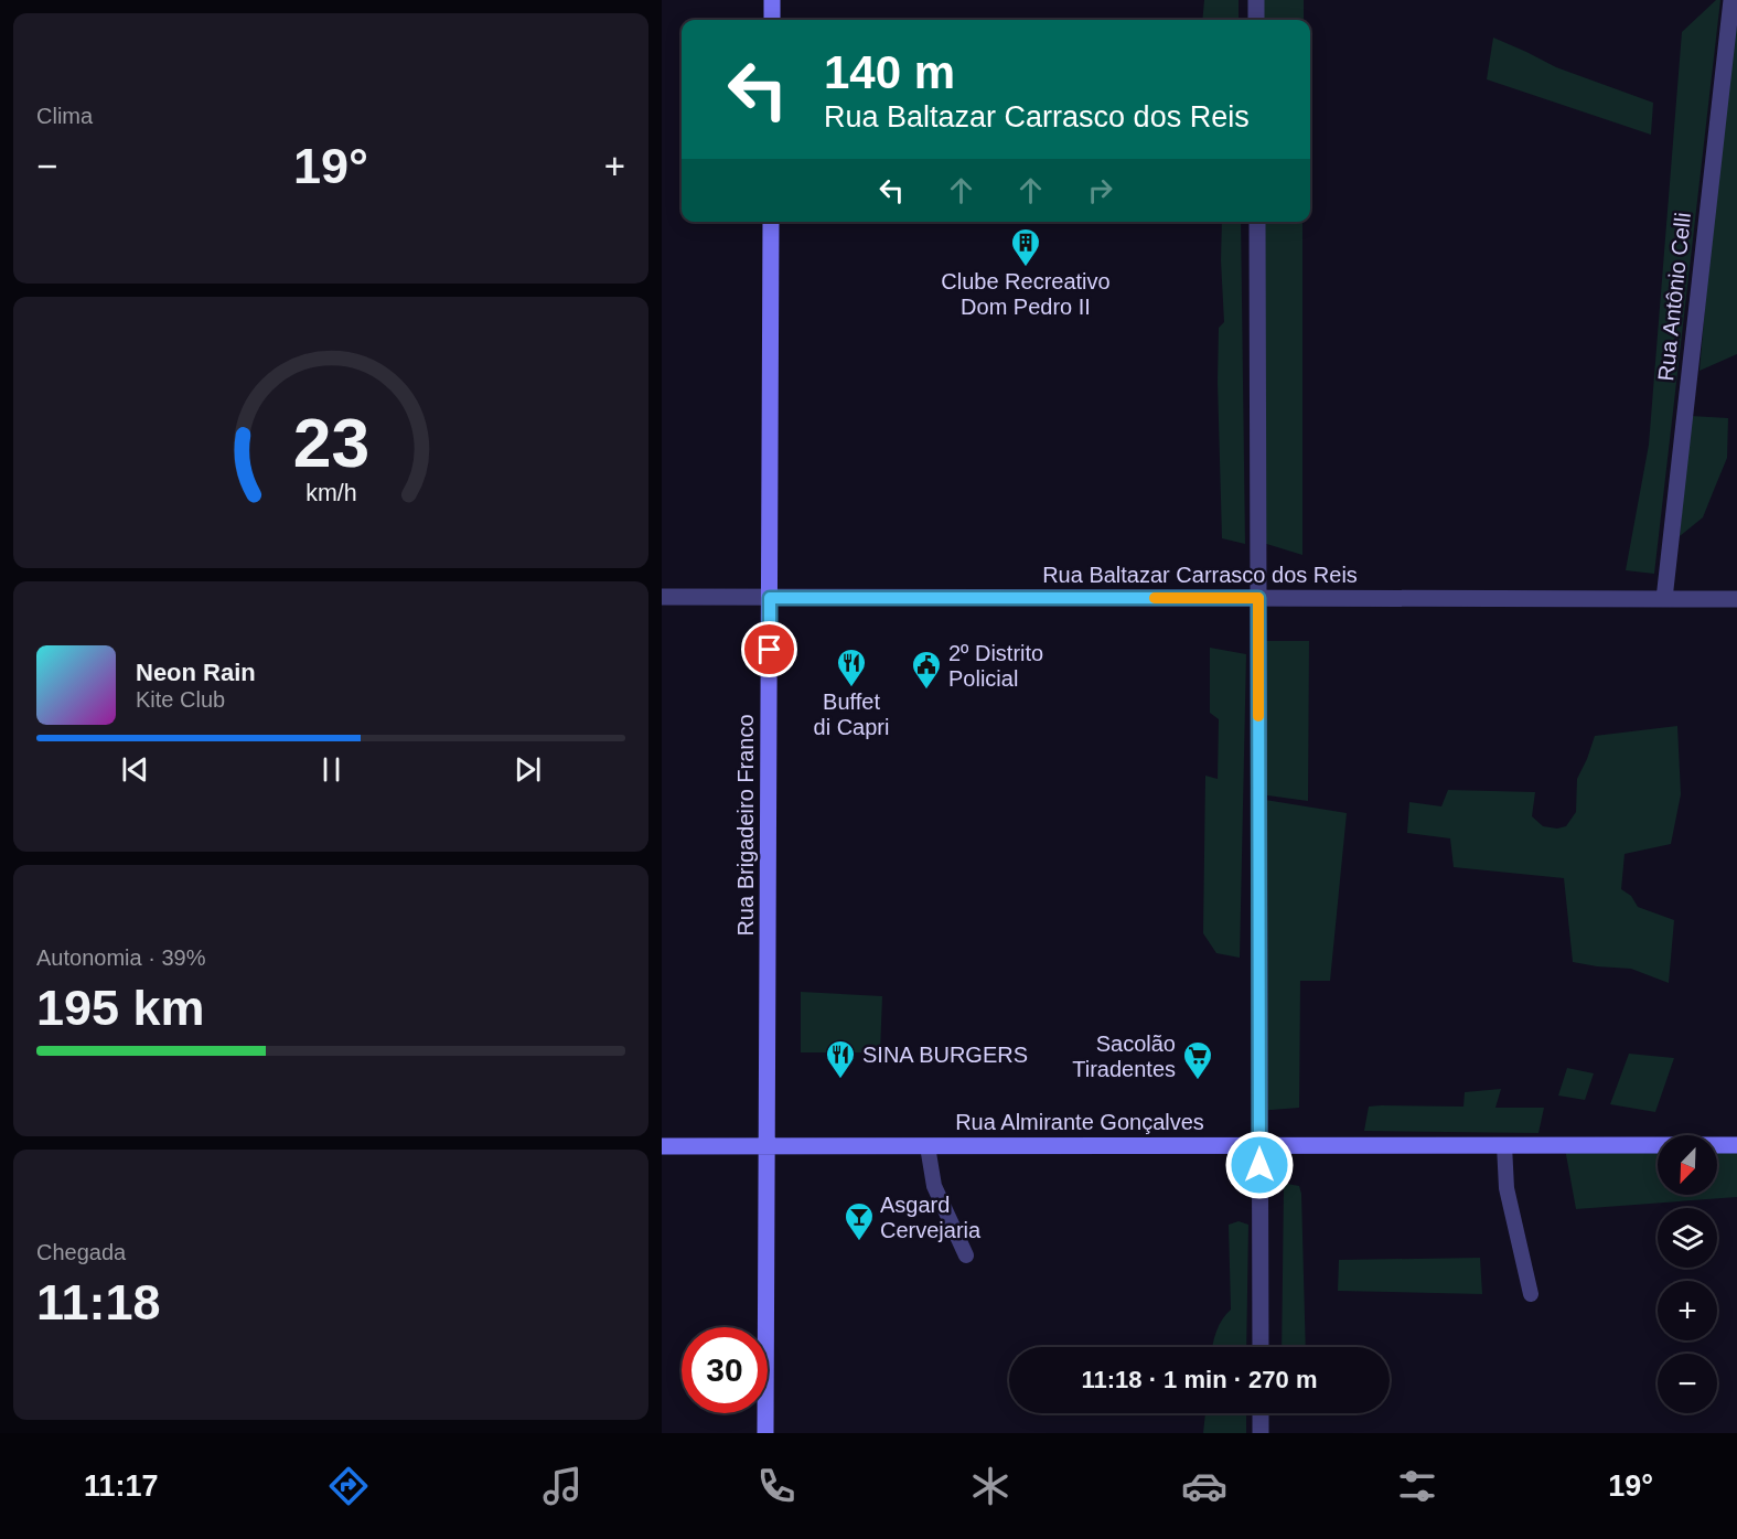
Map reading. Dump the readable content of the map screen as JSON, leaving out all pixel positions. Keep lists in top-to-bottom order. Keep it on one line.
{"streets":{"main road":["Rua Brigadeiro Franco","Rua Almirante Gonçalves"],"street":["Rua Antônio Celli","Rua Baltazar Carrasco dos Reis"]},"crossings":[["Rua Antônio Celli","Rua Baltazar Carrasco dos Reis"],["Rua Baltazar Carrasco dos Reis","Rua Brigadeiro Franco"],["Rua Brigadeiro Franco","Rua Almirante Gonçalves"]],"places":{"building":["Clube Recreativo Dom Pedro II"],"restaurant":["Buffet di Capri","SINA BURGERS"],"public building":["2º Distrito Policial"],"supermarket":["Sacolão Tiradentes"],"bar":["Asgard Cervejaria"]},"north":"bottom left","page":{"tile":["Clima",["Autonomia · 39%","195 km"],["Chegada","11:18"]],"turn":["140 m","Rua Baltazar Carrasco dos Reis"],"heat":["−","19°","+"],"song":["Neon Rain","Kite Club"],"map_buttons":["+","−"],"limit":"30","trip":"11:18 · 1 min · 270 m","tabs":["11:17","19°"],"gauge":["23","km/h"]}}
